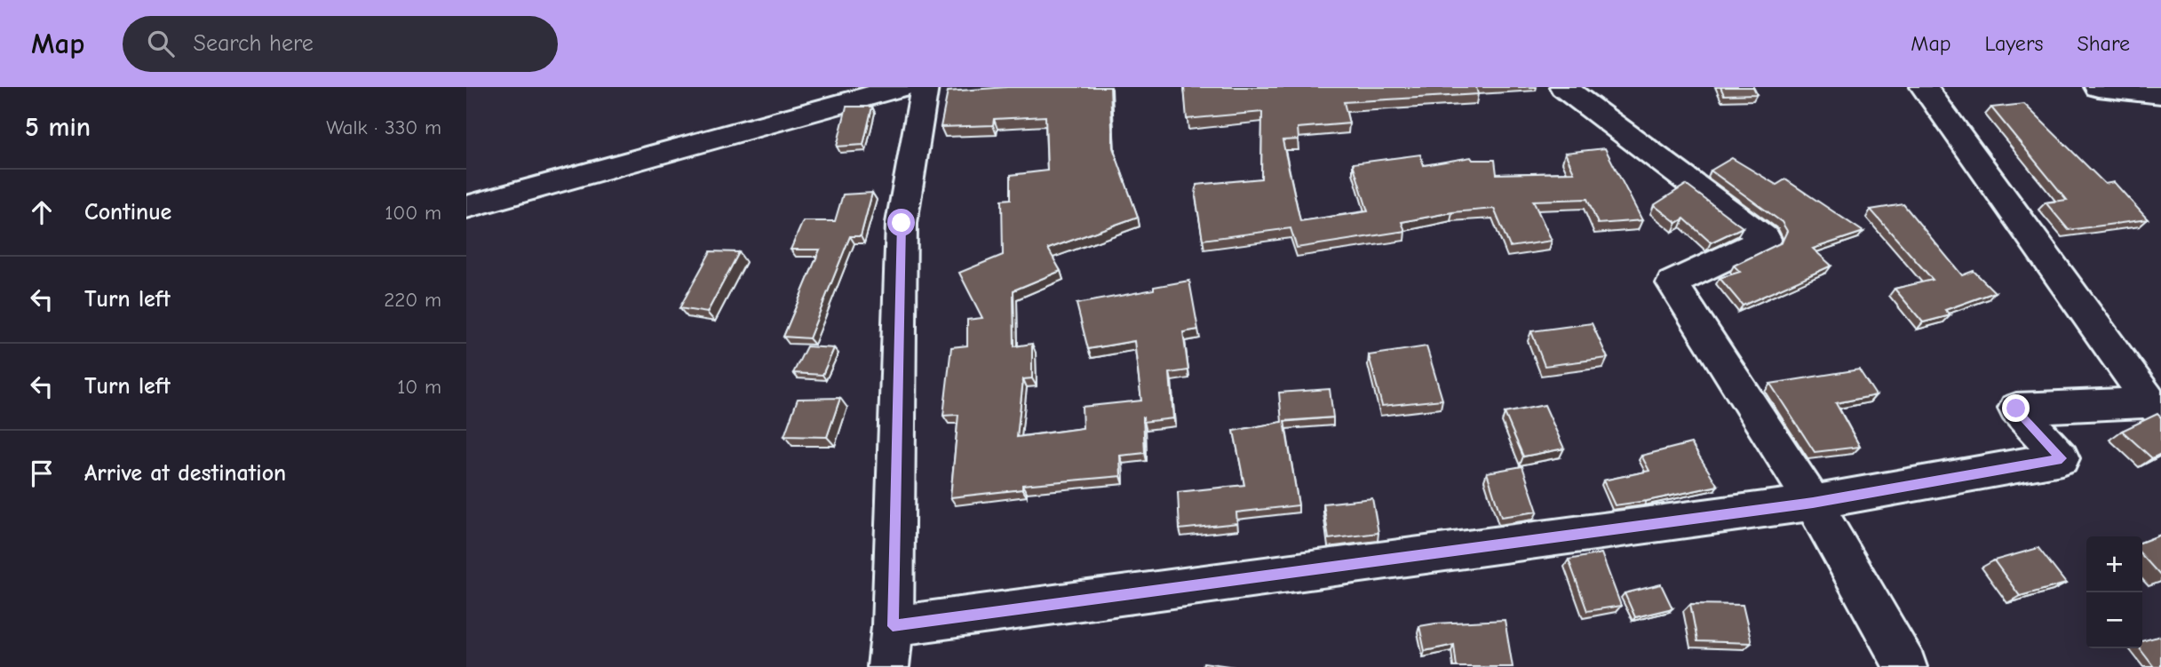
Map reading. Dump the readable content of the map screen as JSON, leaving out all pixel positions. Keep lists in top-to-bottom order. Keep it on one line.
{"page":{"header":"Map","search":"Search here","nav":["Map","Layers","Share"],"heading":["5 min","Walk · 330 m"],"list":[["Continue","100 m"],["Turn left","220 m"],["Turn left","10 m"],"Arrive at destination"],"map_buttons":["+","−"]}}
